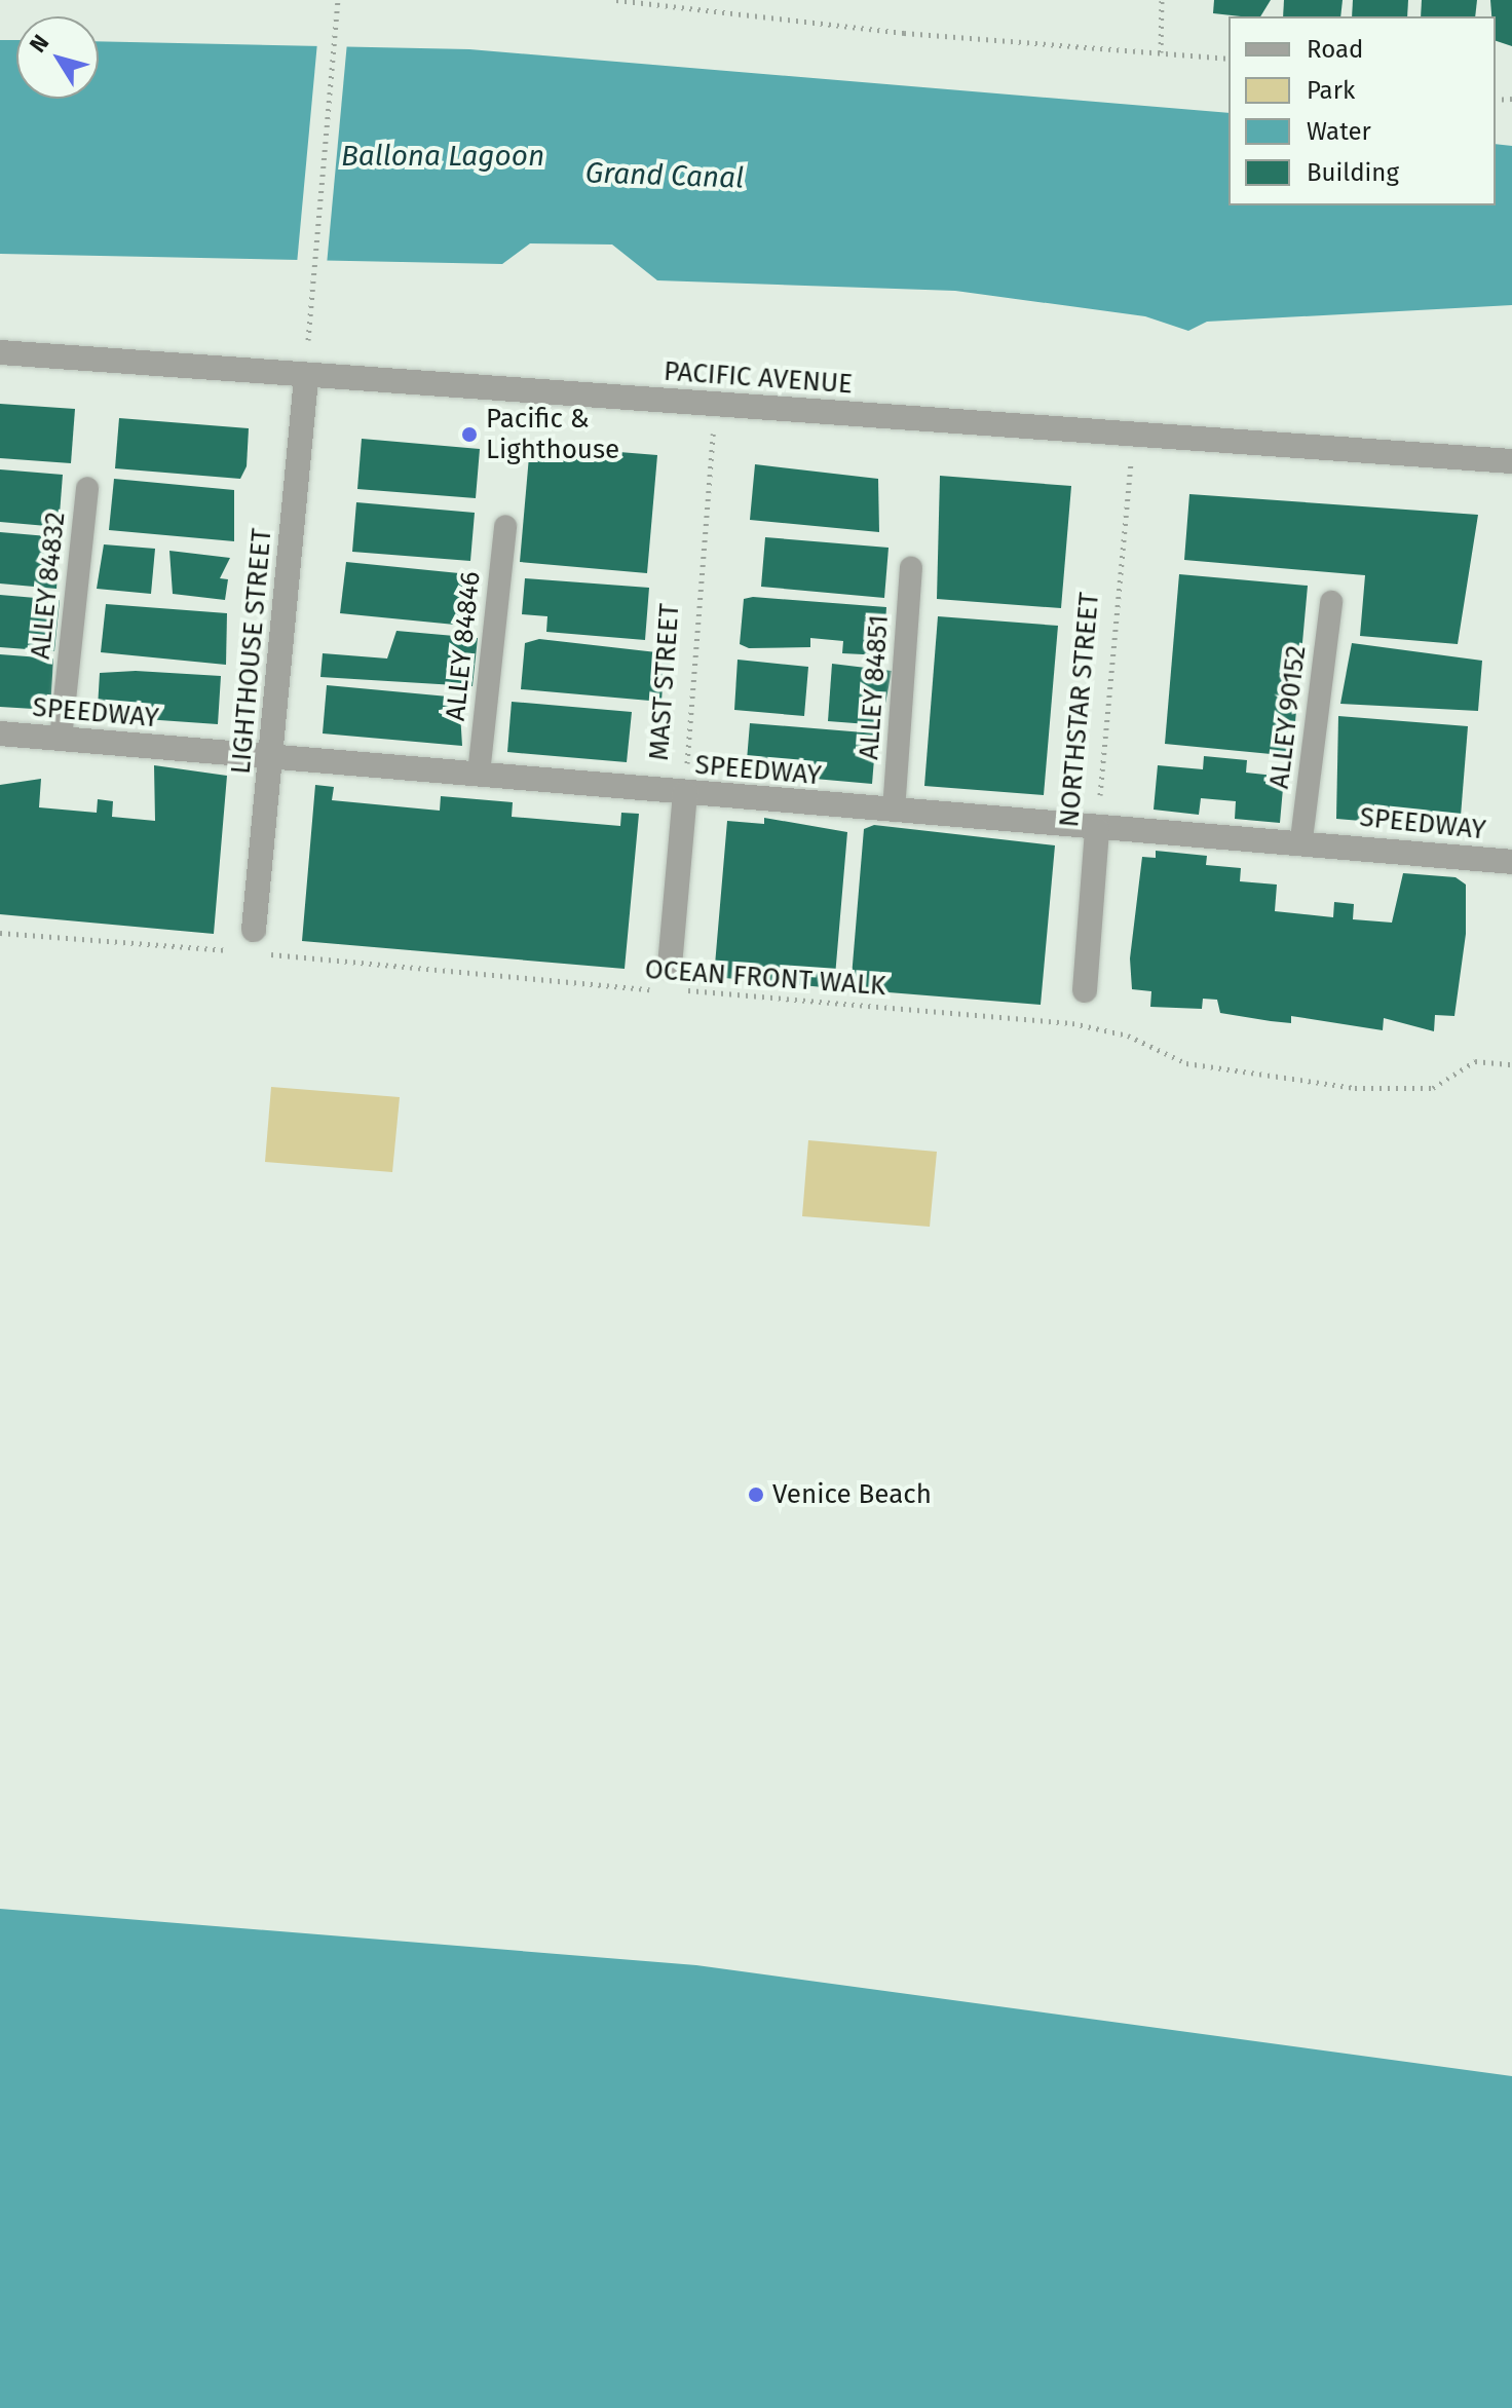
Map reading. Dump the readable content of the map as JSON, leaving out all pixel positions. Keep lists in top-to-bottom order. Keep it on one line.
{"streets":{"street":["PACIFIC AVENUE","LIGHTHOUSE STREET","MAST STREET","NORTHSTAR STREET","SPEEDWAY"],"lane":["ALLEY 84832","ALLEY 84846","ALLEY 84851","ALLEY 90152"],"path":["OCEAN FRONT WALK"]},"crossings":[["PACIFIC AVENUE","LIGHTHOUSE STREET"],["PACIFIC AVENUE","MAST STREET"],["PACIFIC AVENUE","NORTHSTAR STREET"],["ALLEY 84832","SPEEDWAY"],["ALLEY 84846","SPEEDWAY"],["LIGHTHOUSE STREET","SPEEDWAY"],["MAST STREET","SPEEDWAY"],["MAST STREET","OCEAN FRONT WALK"],["ALLEY 84851","SPEEDWAY"],["NORTHSTAR STREET","SPEEDWAY"],["SPEEDWAY","ALLEY 90152"]],"water":["Ballona Lagoon","Grand Canal"],"places":["Pacific & Lighthouse","Venice Beach"],"legend":["Road","Park","Water","Building"],"north":"top left"}
